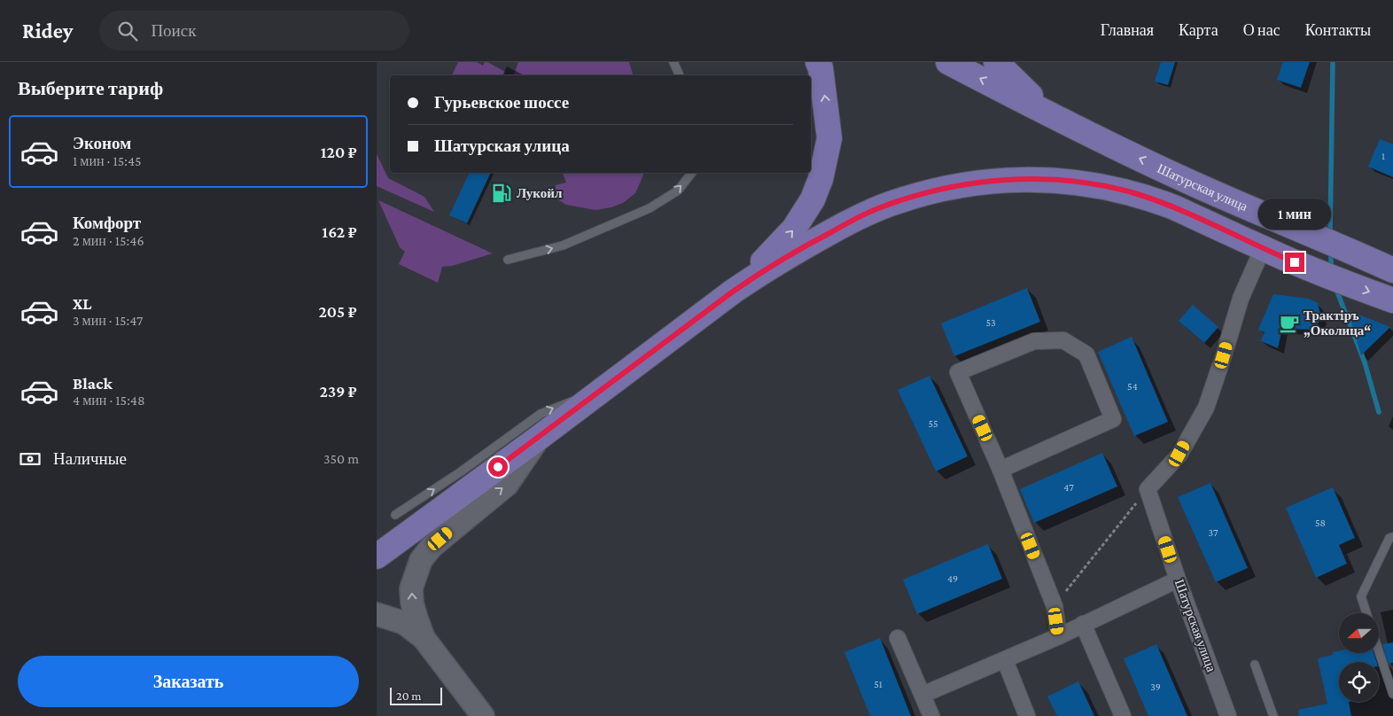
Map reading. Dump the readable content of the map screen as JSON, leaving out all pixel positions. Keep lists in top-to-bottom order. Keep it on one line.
{"streets":{"main road":["Шатурская улица"]},"places":{"fuel station":["Лукойл"],"cafe":["Трактiръ „Околица“"]},"house_numbers":["1","53","54","55","47","58","37","49","51","39"],"scale_bar":"20 m","north":"left","page":{"header":"Ridey","search":"Поиск","nav":["Главная","Карта","О нас","Контакты"],"heading":"Выберите тариф","banner":["Гурьевское шоссе","Шатурская улица"],"list":[{"name":"Эконом","note":"1 мин · 15:45","value":"120 ₽"},{"name":"Комфорт","note":"2 мин · 15:46","value":"162 ₽"},{"name":"XL","note":"3 мин · 15:47","value":"205 ₽"},{"name":"Black","note":"4 мин · 15:48","value":"239 ₽"}],"bubble":"1 мин","pay":["Наличные","350 m"],"buttons":"Заказать","scale":"20 m"}}
